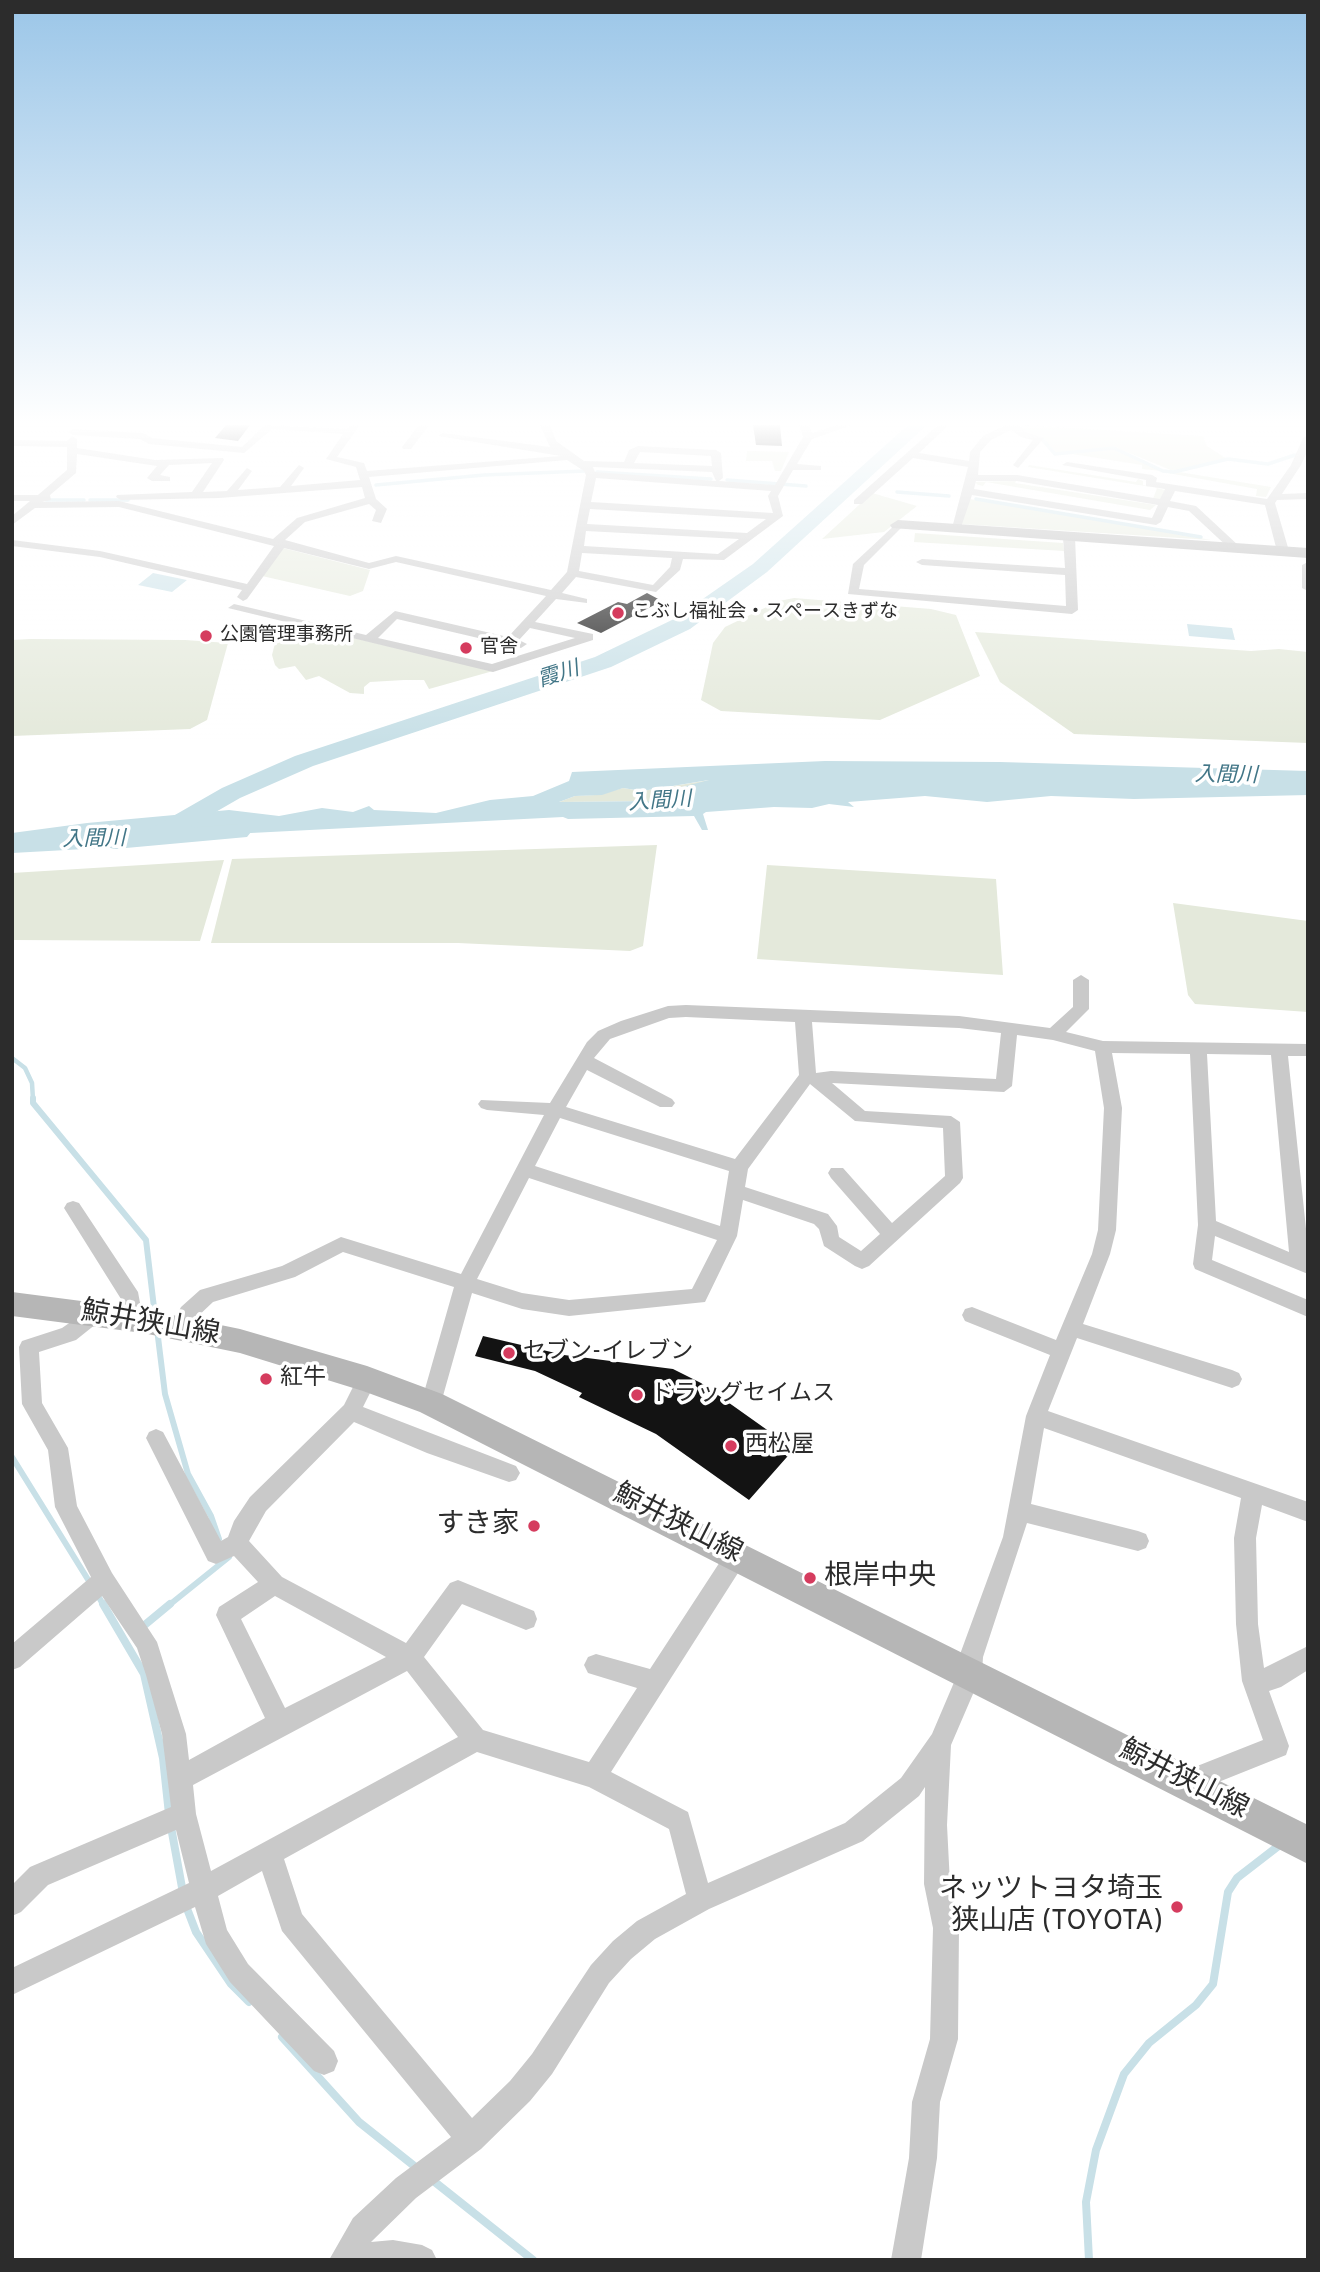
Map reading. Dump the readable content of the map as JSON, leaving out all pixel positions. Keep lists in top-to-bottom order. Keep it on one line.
{"streets":{"main road":["鯨井狭山線"]},"water":["霞川","入間川"],"places":["こぶし福祉会・スペースきずな","公園管理事務所","官舎","セブン-イレブン","紅牛","ドラッグセイムス","西松屋","すき家","根岸中央","ネッツトヨタ埼玉 狭山店 (TOYOTA)"]}
